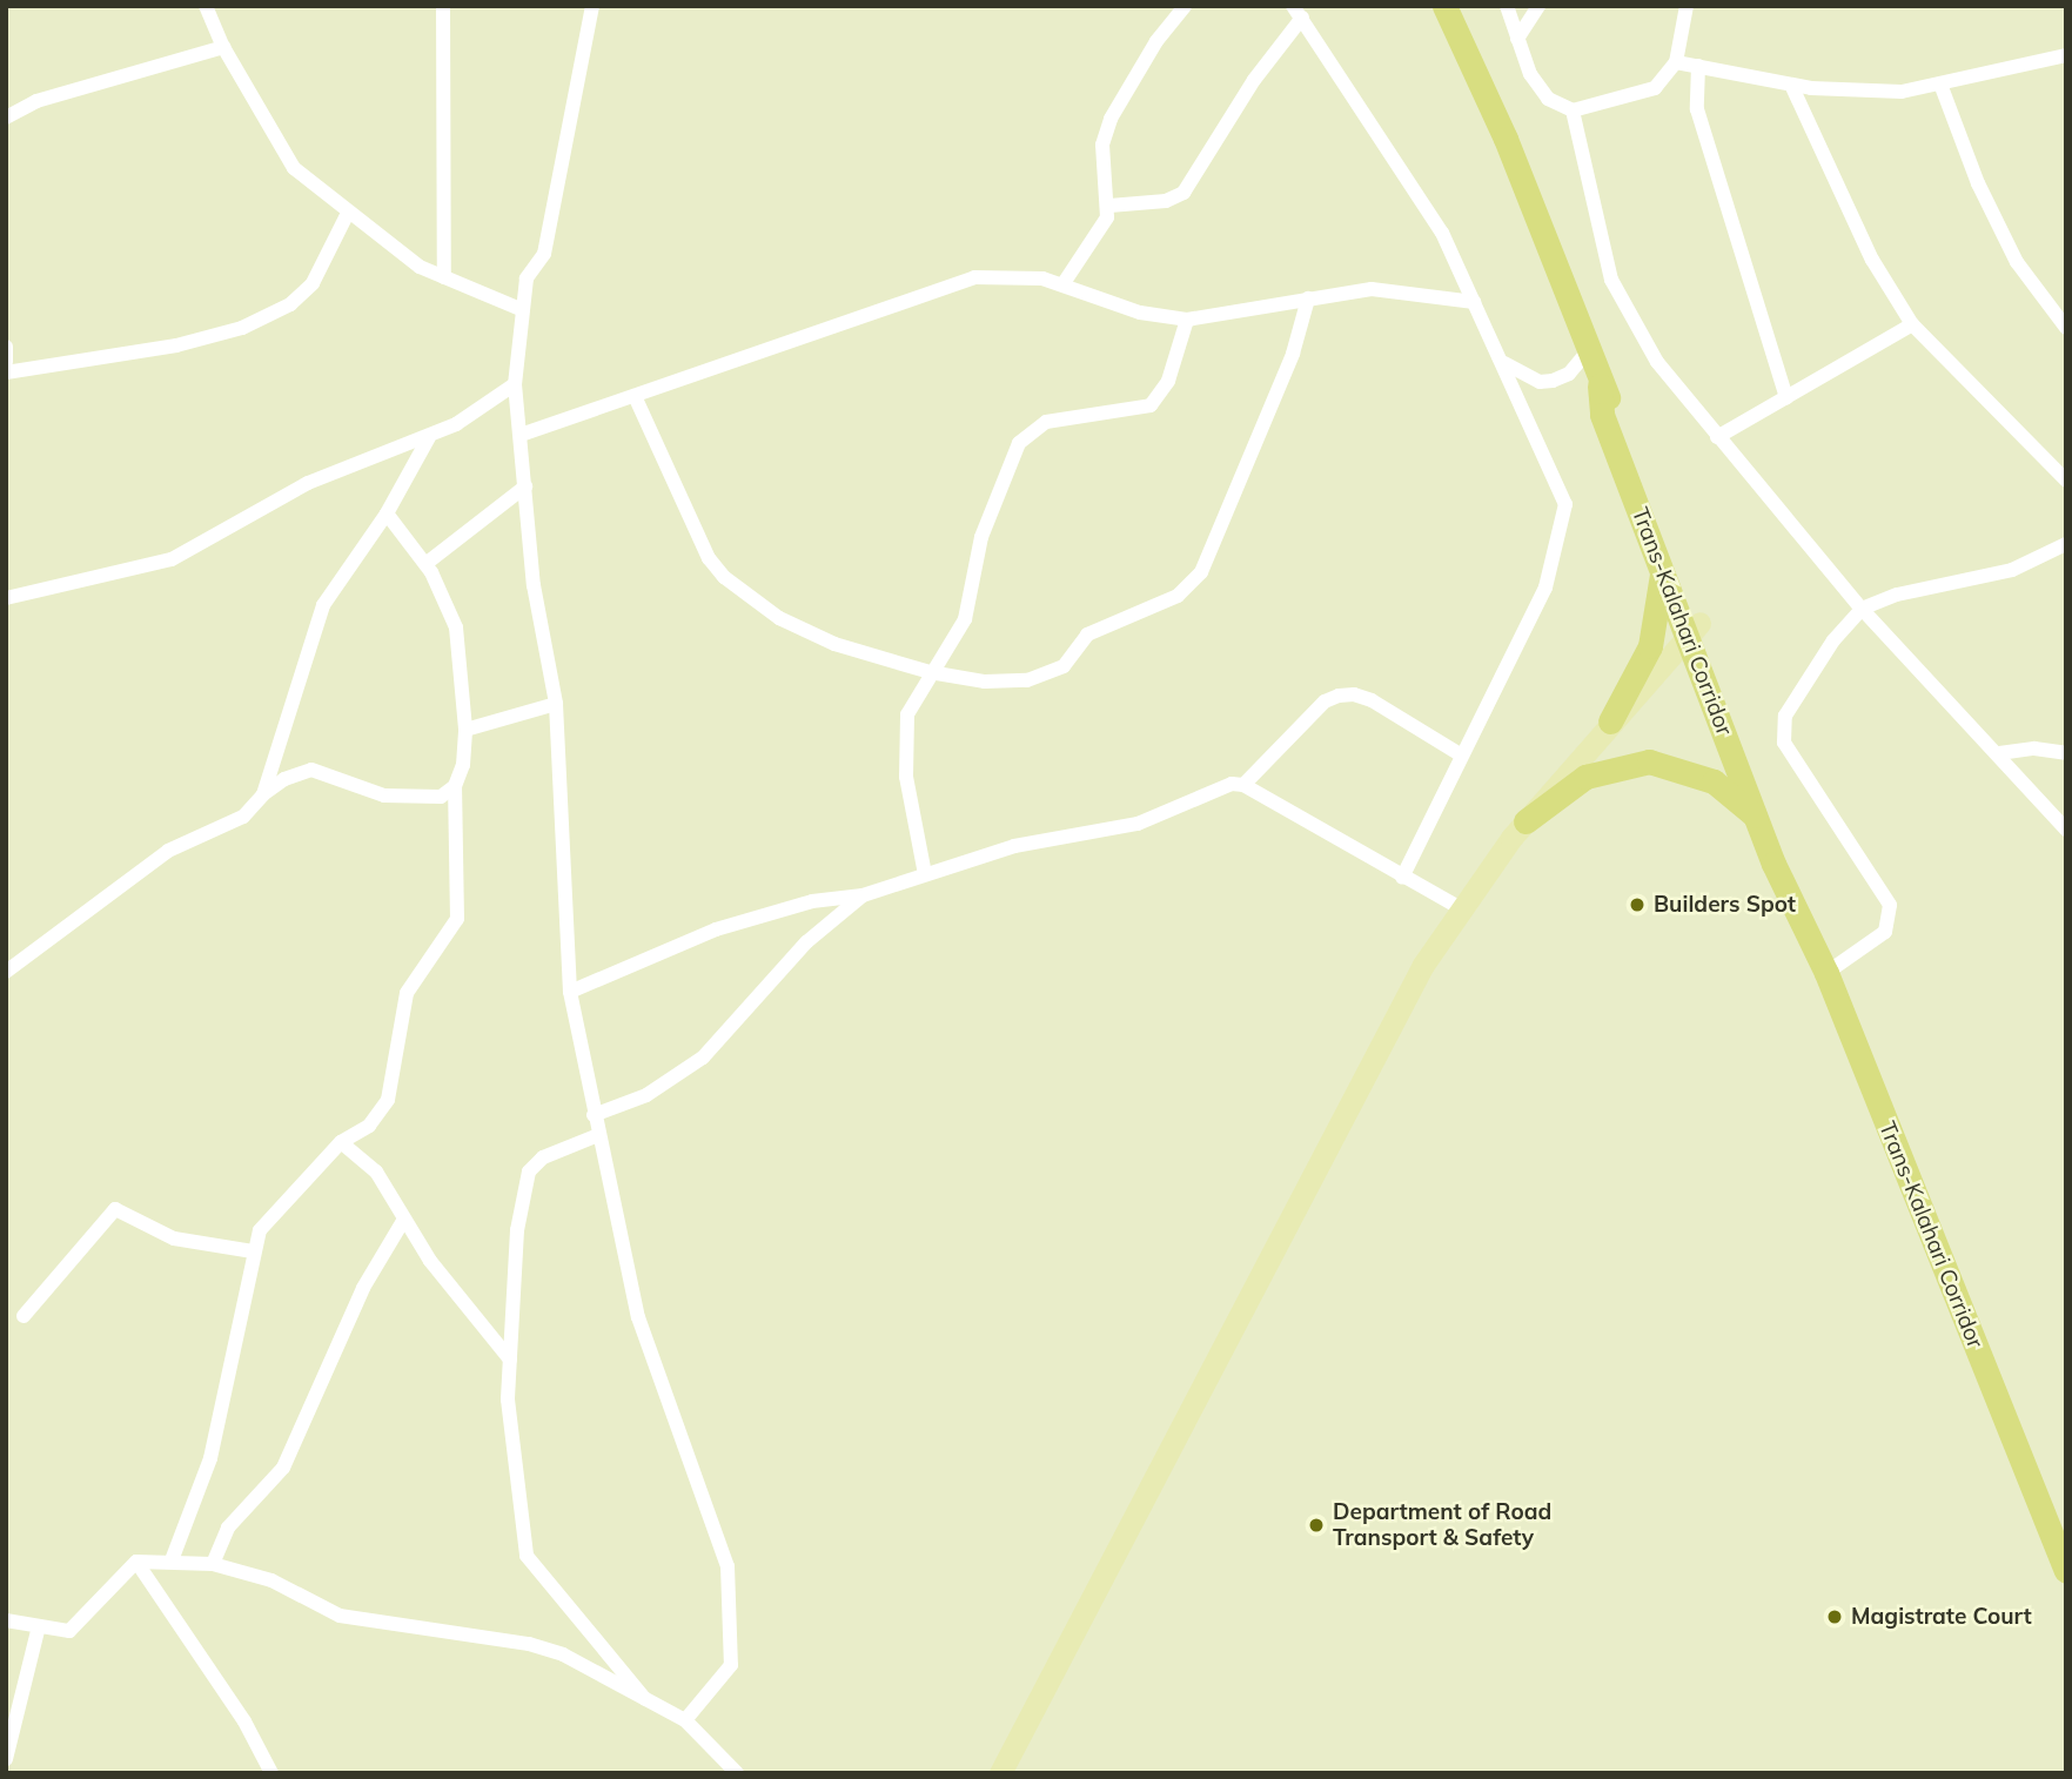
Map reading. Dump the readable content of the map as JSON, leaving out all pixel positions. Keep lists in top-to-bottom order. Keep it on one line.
{"streets":{"highway":["Trans-Kalahari Corridor"]},"places":["Builders Spot","Department of Road Transport & Safety","Magistrate Court"]}
